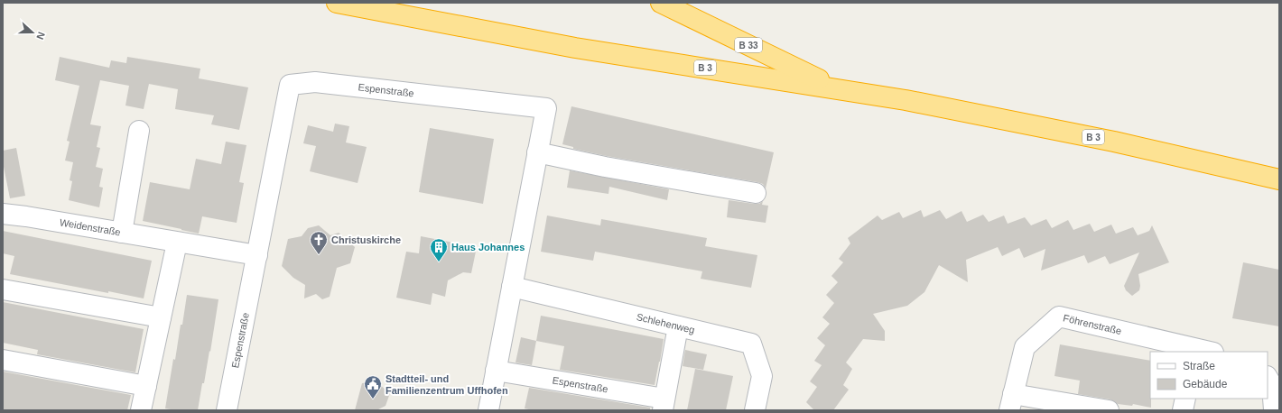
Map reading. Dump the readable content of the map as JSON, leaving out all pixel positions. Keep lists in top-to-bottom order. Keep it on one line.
{"streets":{"highway":["B 33","B 3"],"street":["Espenstraße","Weidenstraße","Schlehenweg","Föhrenstraße"]},"crossings":[["B 33","B 3"],["Espenstraße","Weidenstraße"],["Espenstraße","Schlehenweg"]],"places":{"church":["Christuskirche"],"building":["Haus Johannes"],"public building":["Stadtteil- und Familienzentrum Uffhofen"]},"legend":["Straße","Gebäude"],"north":"right"}
